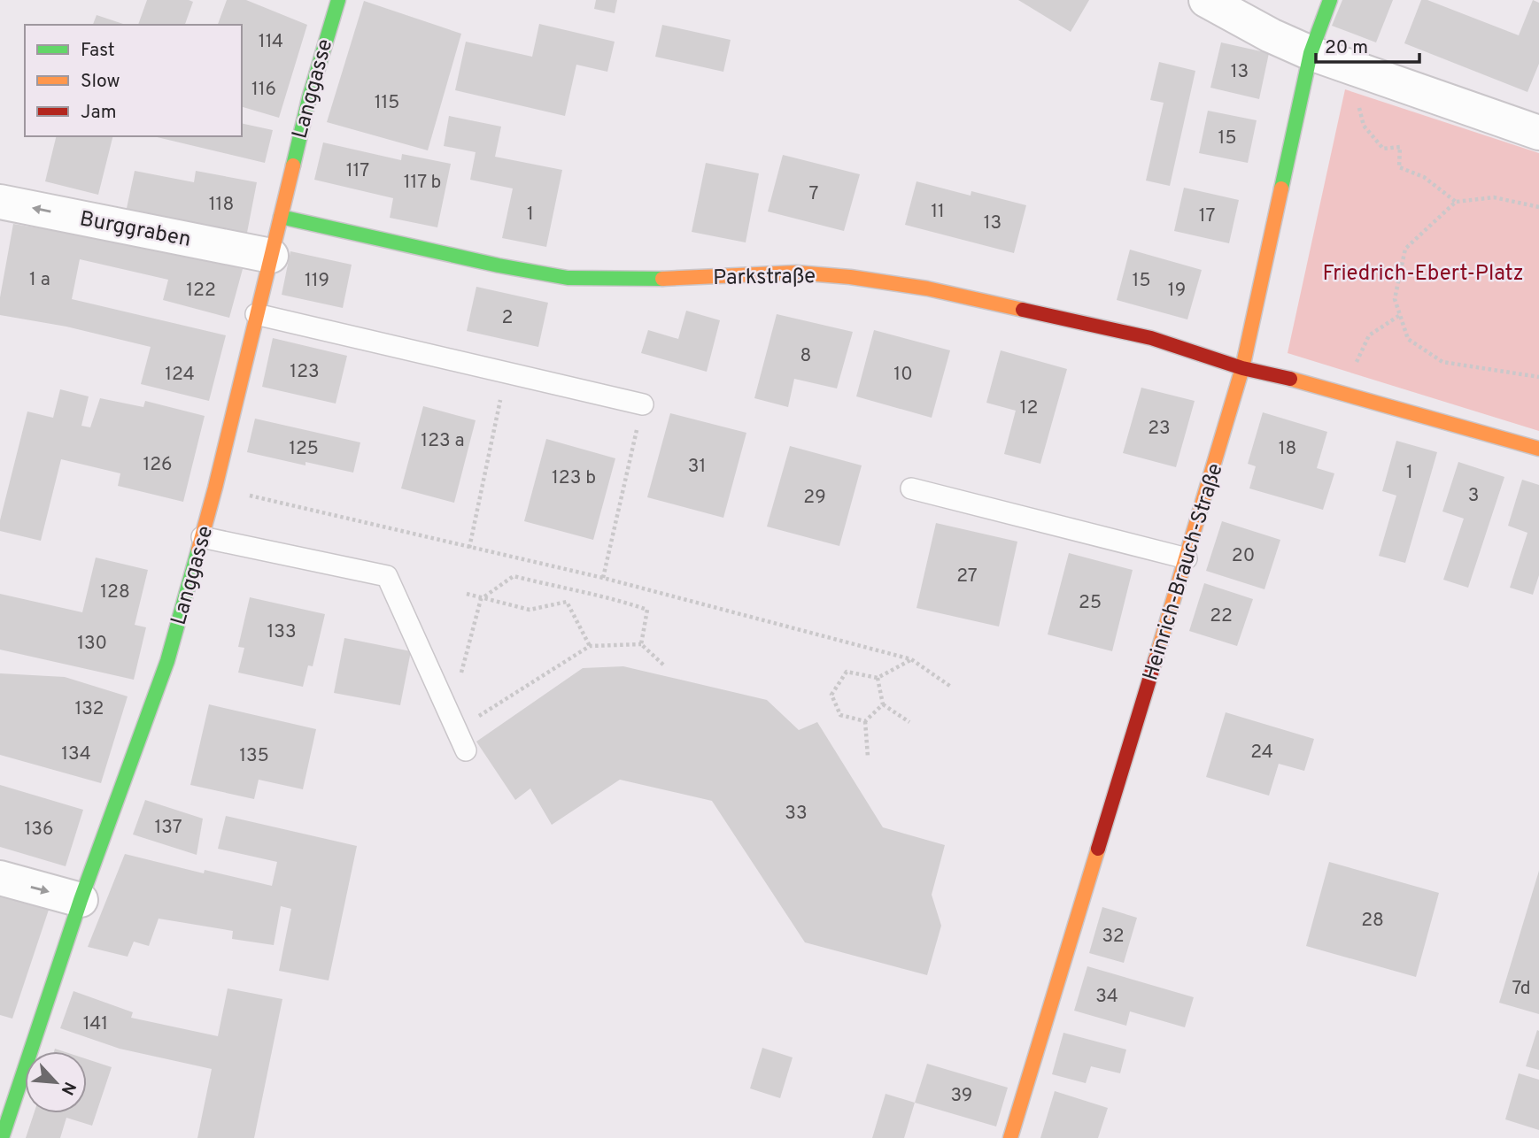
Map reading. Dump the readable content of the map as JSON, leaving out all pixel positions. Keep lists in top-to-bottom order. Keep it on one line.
{"streets":{"street":["Langgasse","Burggraben","Parkstraße","Heinrich-Brauch-Straße"]},"crossings":[["Langgasse","Burggraben"],["Langgasse","Parkstraße"],["Parkstraße","Heinrich-Brauch-Straße"]],"one_way":["Burggraben"],"parks":["Friedrich-Ebert-Platz"],"house_numbers":["114","13","116","115","15","117","117 b","7","118","11","1","17","13","1 a","119","15","122","19","2","8","123","124","10","12","23","123 a","125","18","126","31","1","123 b","3","29","20","27","128","25","22","133","130","132","24","134","135","33","137","136","28","32","7d","34","141","39"],"legend":["Fast","Slow","Jam"],"scale_bar":"20 m","north":"bottom right"}
